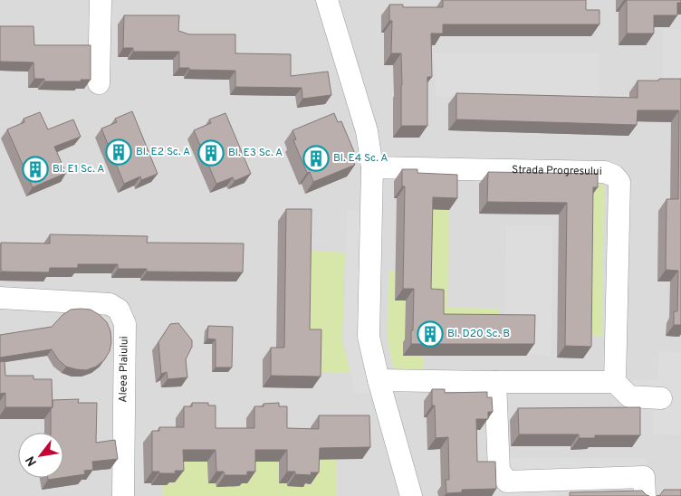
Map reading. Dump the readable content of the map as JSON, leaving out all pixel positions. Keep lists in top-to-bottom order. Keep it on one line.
{"streets":{"street":["Strada Progresului","Aleea Plaiului"]},"places":{"building":["Bl. E2 Sc. A","Bl. E3 Sc. A","Bl. E4 Sc. A","Bl. E1 Sc. A","Bl. D20 Sc. B"]},"north":"bottom left"}
